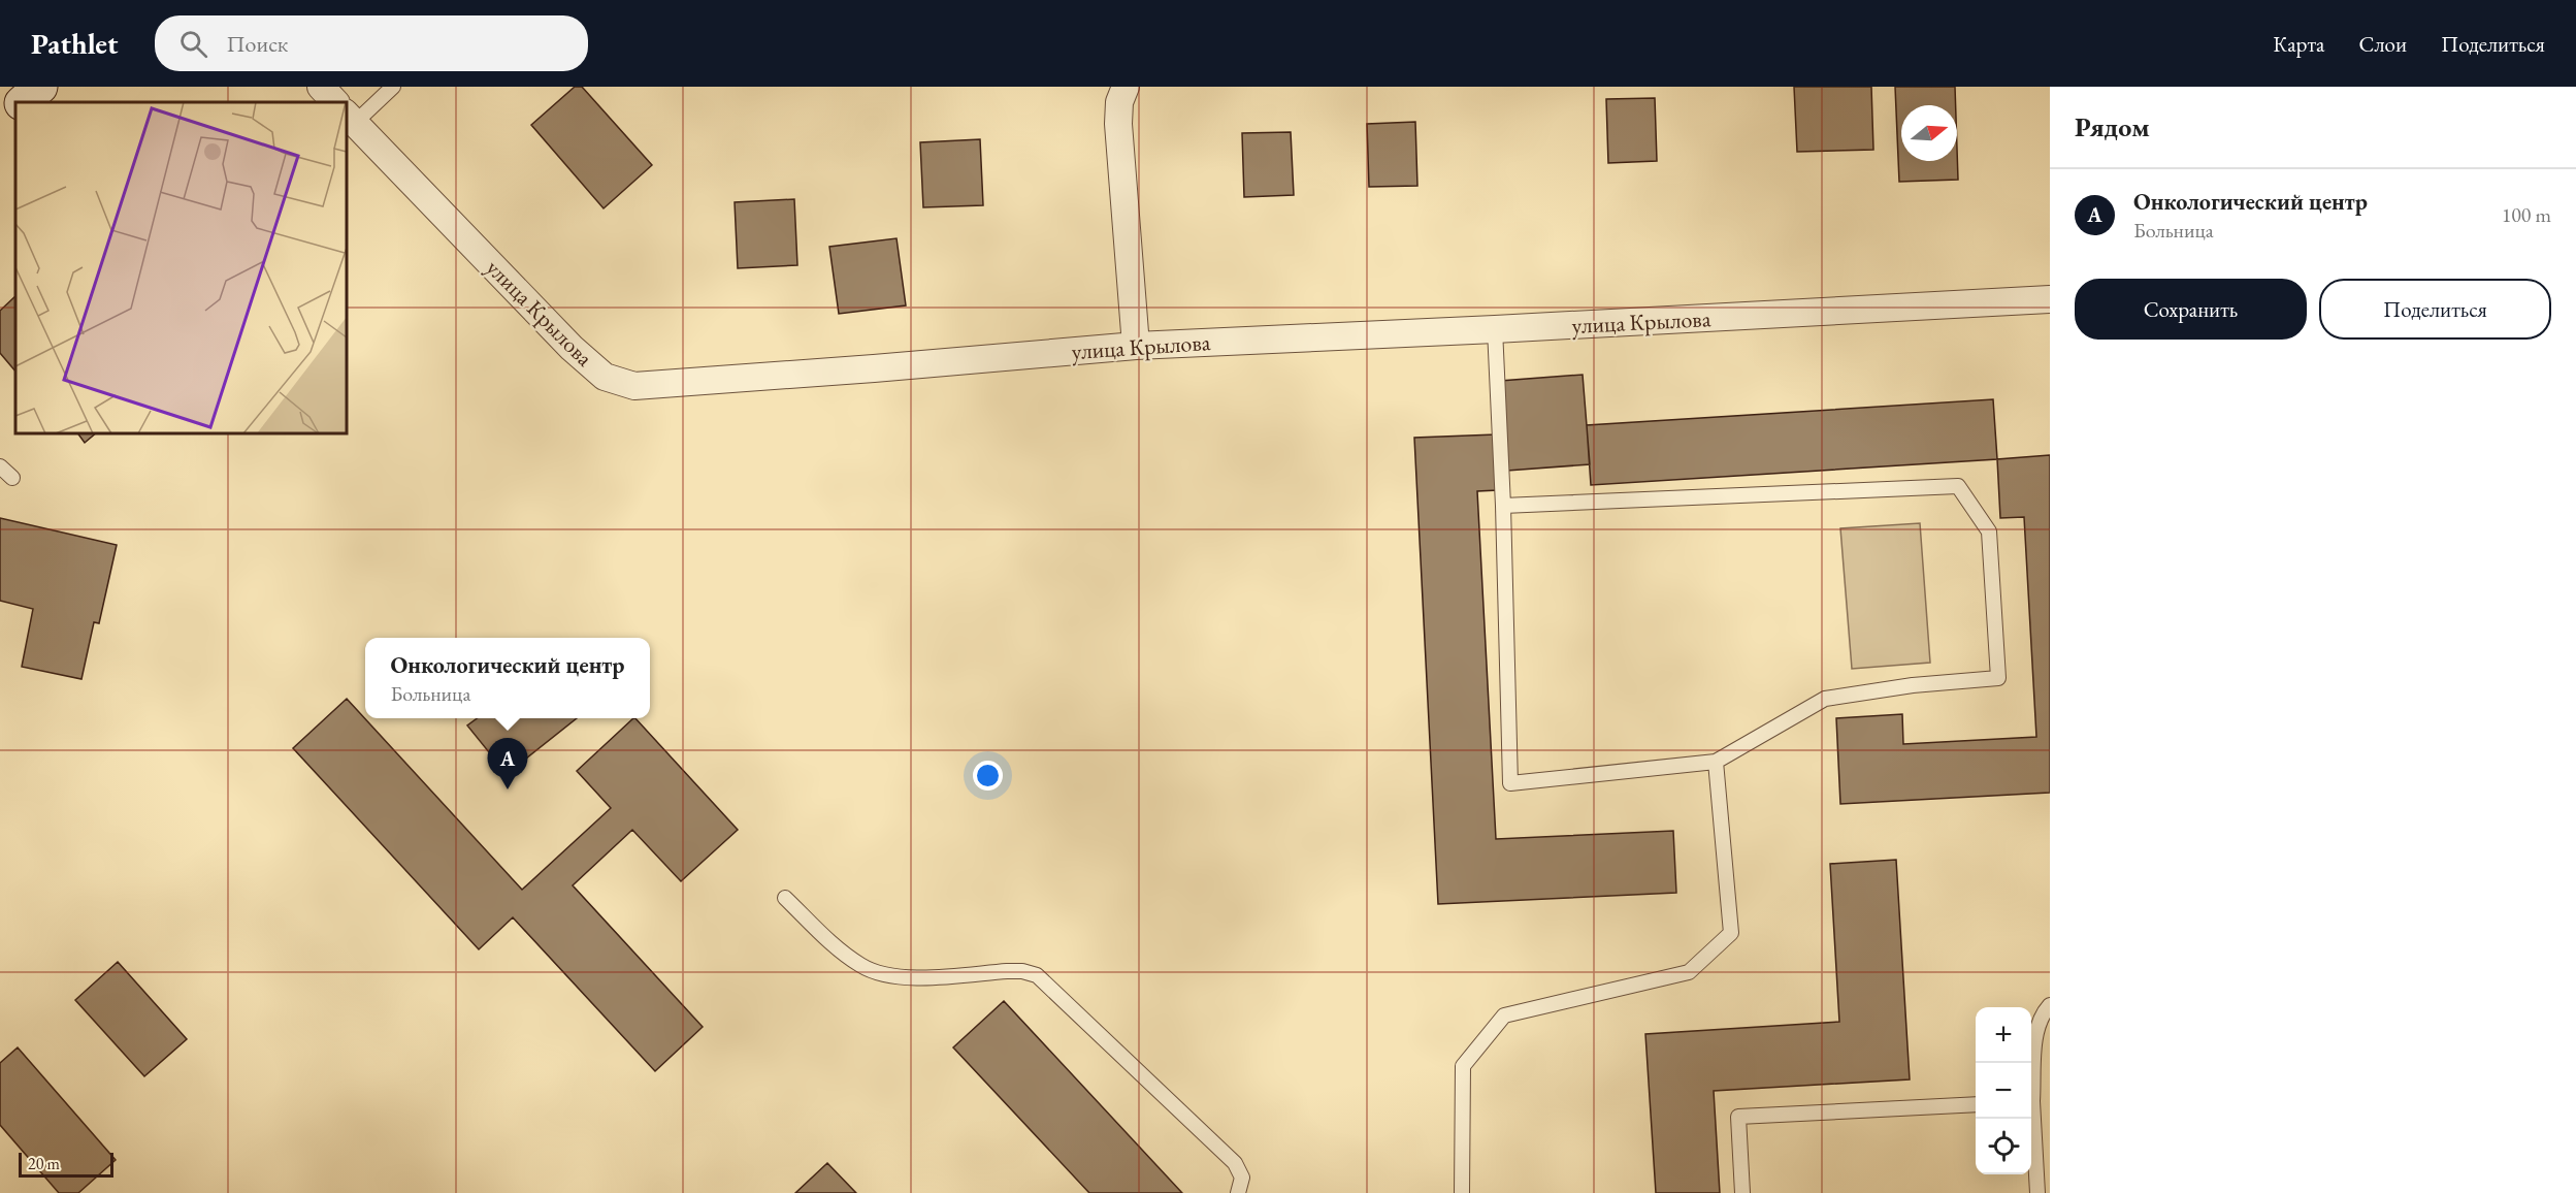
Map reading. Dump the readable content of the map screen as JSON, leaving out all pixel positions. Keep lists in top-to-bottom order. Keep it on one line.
{"streets":{"street":["улица Крылова"]},"scale_bar":"20 m","north":"right","page":{"header":"Pathlet","search":"Поиск","nav":["Карта","Слои","Поделиться"],"heading":"Рядом","list":[{"mark":"A","name":"Онкологический центр","note":"Больница","value":"100 m"}],"buttons":["Сохранить","Поделиться"],"popup":["Онкологический центр","Больница"],"pins":"A","map_buttons":["+","−"],"scale":"20 m"}}
